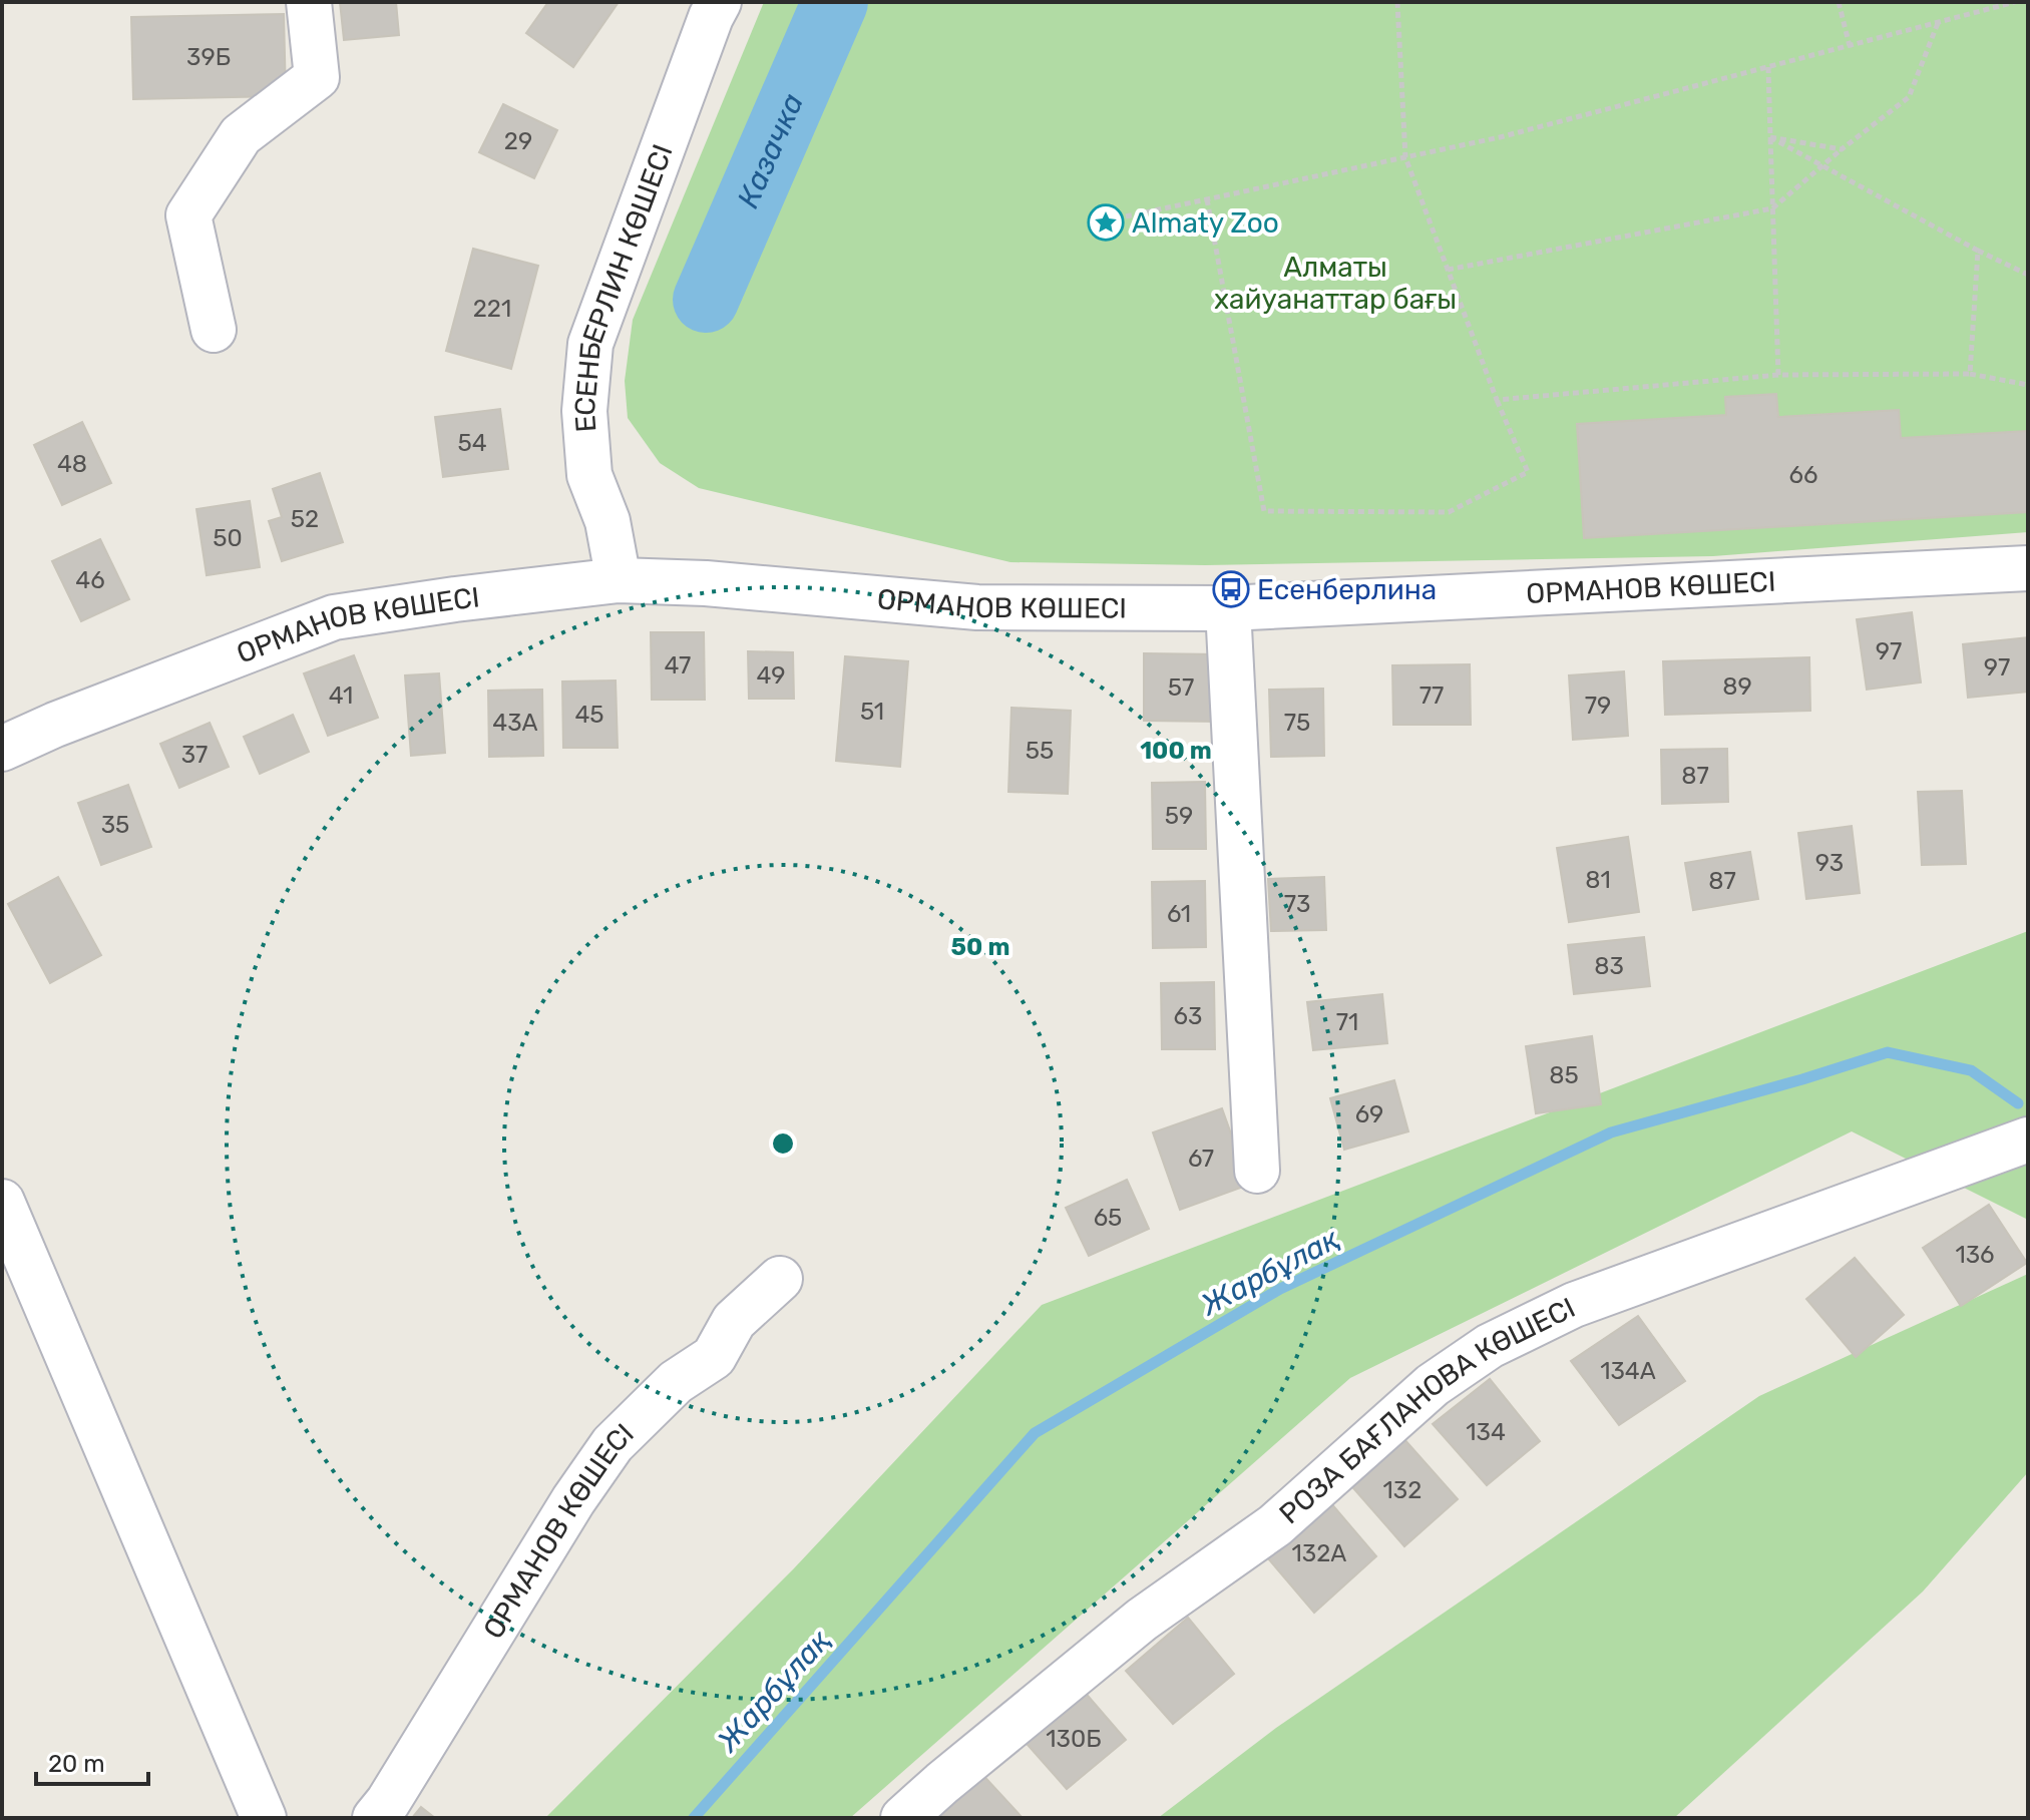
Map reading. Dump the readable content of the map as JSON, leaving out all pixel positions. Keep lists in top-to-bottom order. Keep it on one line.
{"streets":{"street":["ЕСЕНБЕРЛИН КӨШЕСІ","ОРМАНОВ КӨШЕСІ","РОЗА БАҒЛАНОВА КӨШЕСІ"]},"crossings":[["ЕСЕНБЕРЛИН КӨШЕСІ","ОРМАНОВ КӨШЕСІ"]],"water":["Казачка","Жарбұлақ"],"parks":["Алматы хайуанаттар бағы"],"places":{"place":["Almaty Zoo"],"bus stop":["Есенберлина"]},"house_numbers":["39Б","29","221","54","48","66","52","50","46","97","47","97","49","89","57","41","77","79","51","45","43А","75","55","37","87","59","35","93","81","87","73","61","83","63","71","85","69","67","65","136","134А","134","132","132А","130Б"],"scale_bar":"20 m","rings":["100 m","50 m"]}
